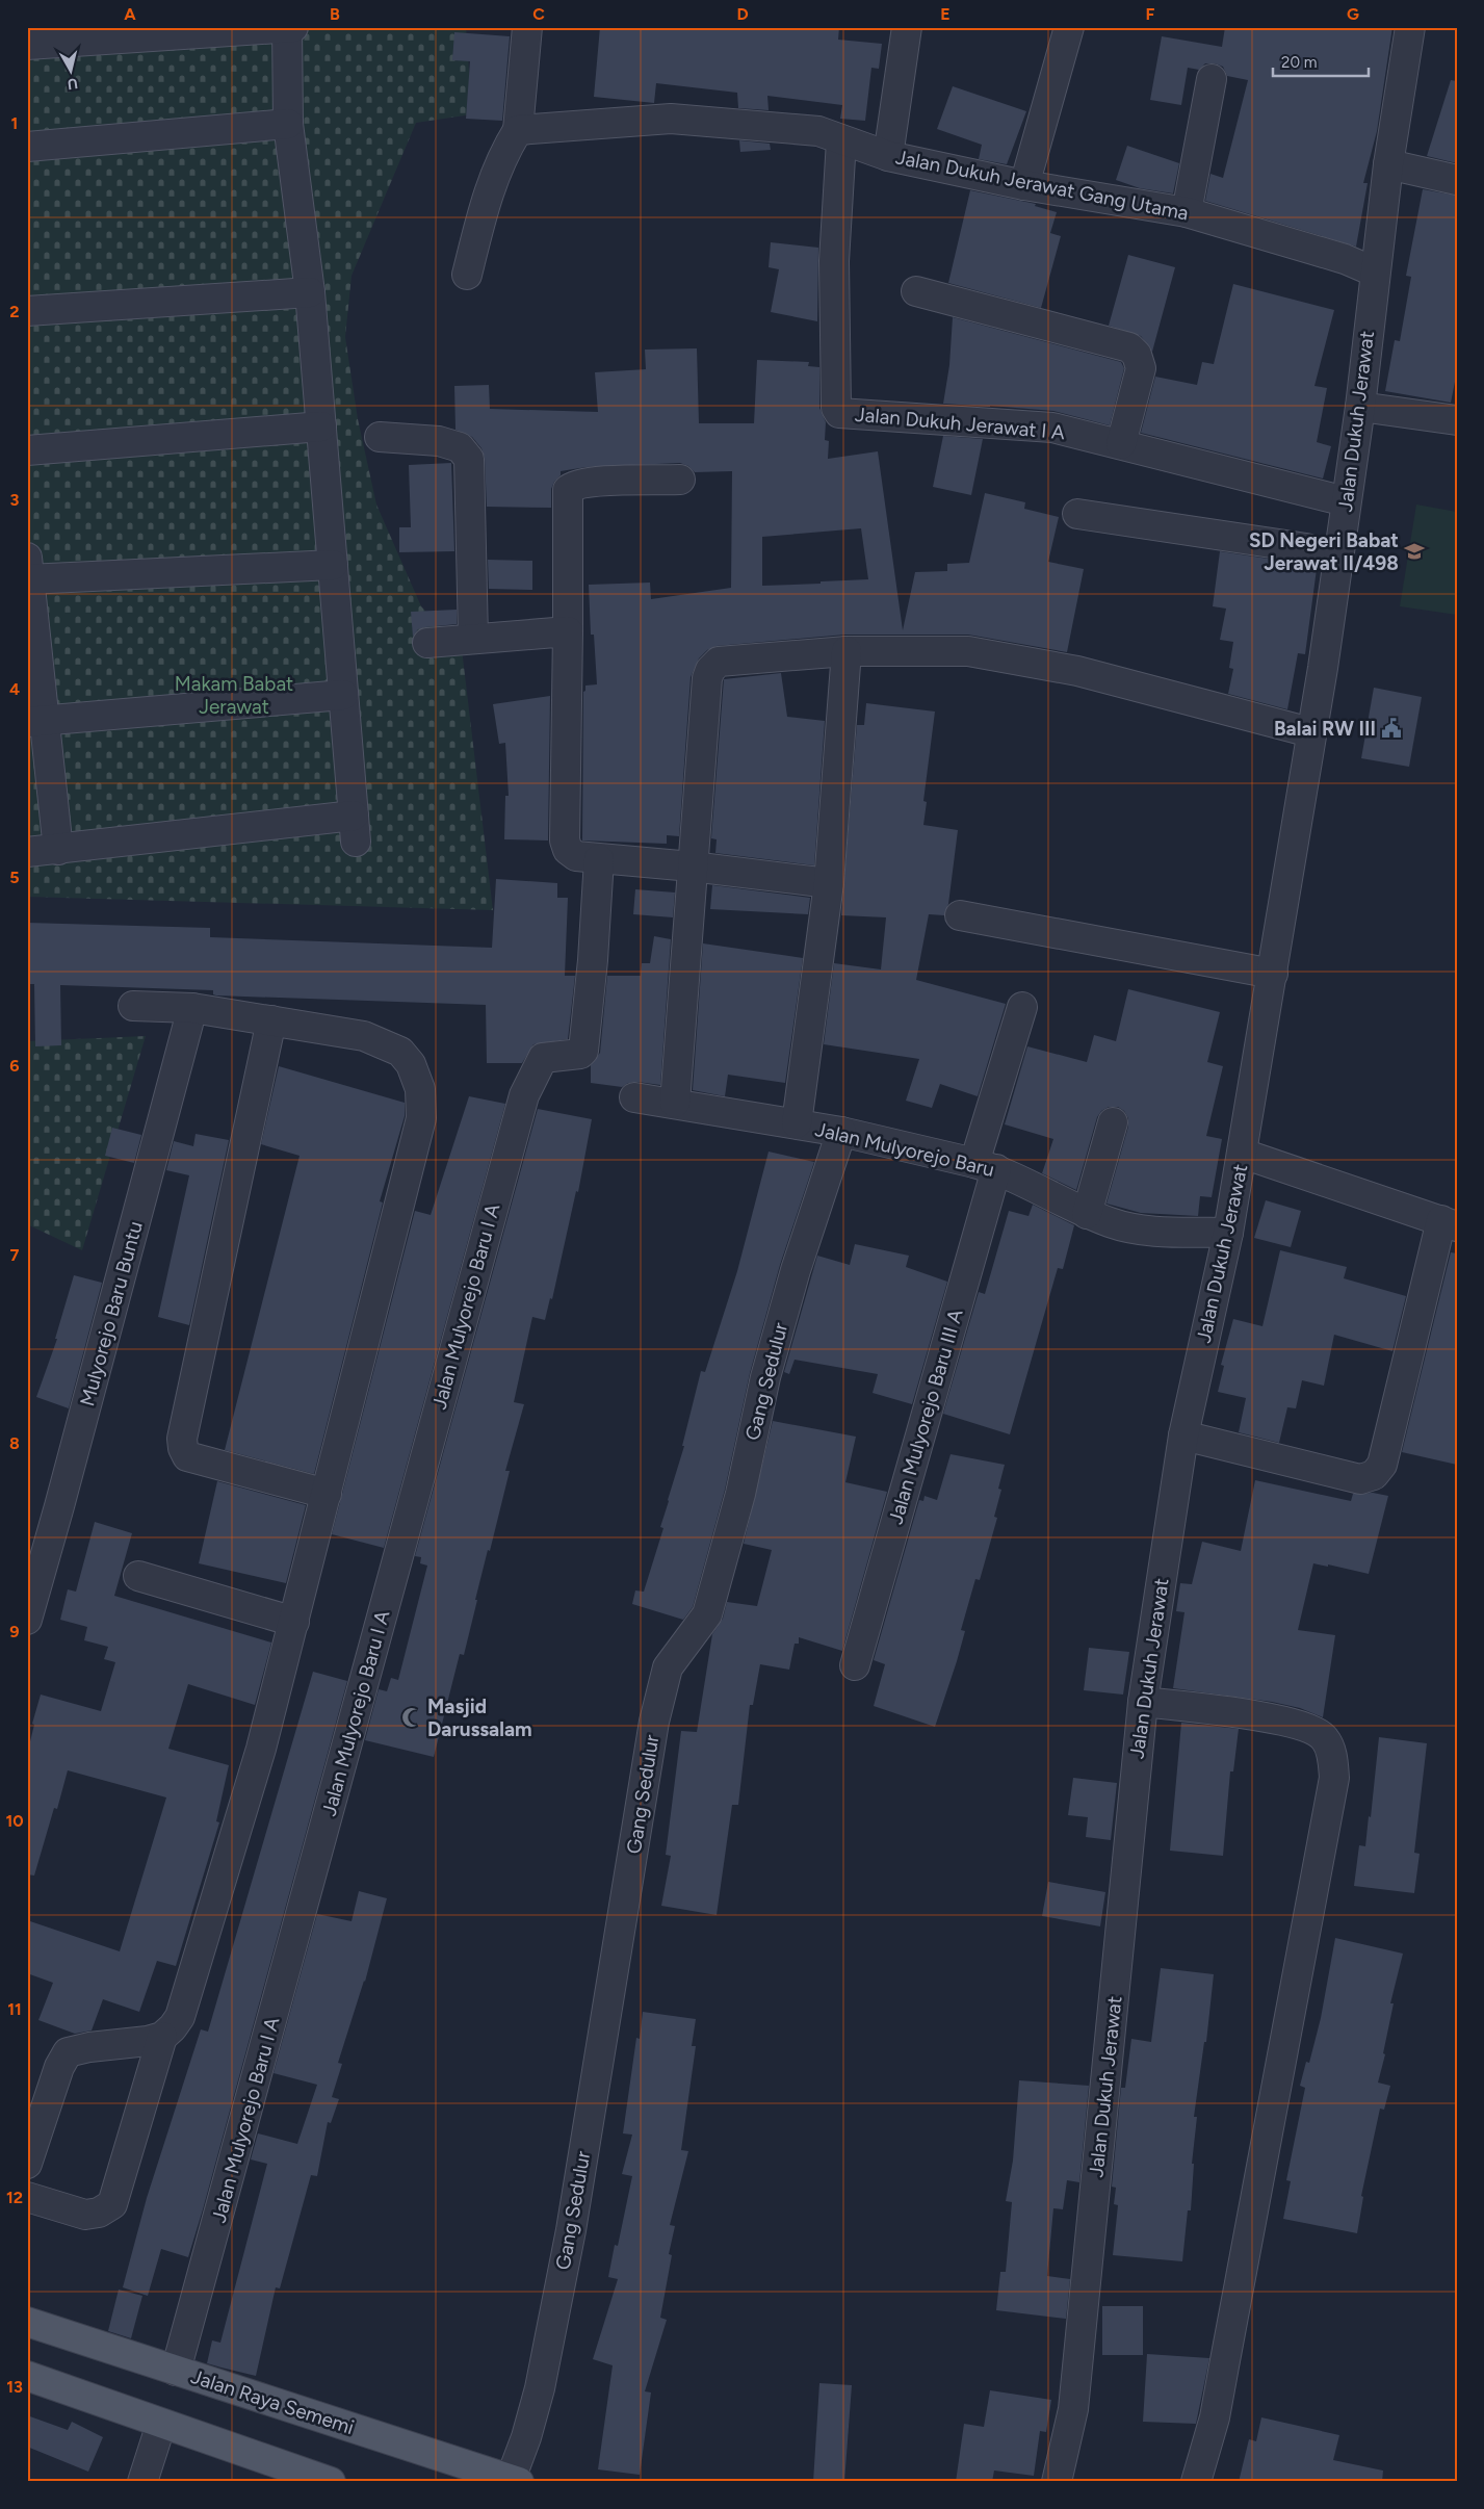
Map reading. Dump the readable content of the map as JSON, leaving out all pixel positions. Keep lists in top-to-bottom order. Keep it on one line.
{"streets":{"main road":["Jalan Raya Sememi"],"street":["Jalan Dukuh Jerawat Gang Utama","Jalan Dukuh Jerawat","Jalan Dukuh Jerawat I A","Jalan Mulyorejo Baru","Jalan Mulyorejo Baru I A","Mulyorejo Baru Buntu","Gang Sedulur","Jalan Mulyorejo Baru III A"]},"crossings":[["Jalan Dukuh Jerawat Gang Utama","Jalan Dukuh Jerawat"],["Jalan Dukuh Jerawat Gang Utama","Jalan Dukuh Jerawat I A"],["Jalan Dukuh Jerawat","Jalan Dukuh Jerawat I A"],["Jalan Dukuh Jerawat","Jalan Mulyorejo Baru"],["Jalan Mulyorejo Baru","Gang Sedulur"],["Jalan Mulyorejo Baru","Jalan Mulyorejo Baru III A"],["Jalan Mulyorejo Baru I A","Jalan Raya Sememi"],["Gang Sedulur","Jalan Raya Sememi"]],"parks":["Makam Babat Jerawat"],"places":{"school or university":["SD Negeri Babat Jerawat II/498"],"public building":["Balai RW III"],"mosque":["Masjid Darussalam"]},"scale_bar":"20 m","north":"bottom","grid":{"columns":["A","B","C","D","E","F","G"],"rows":["1","2","3","4","5","6","7","8","9","10","11","12","13"]}}
